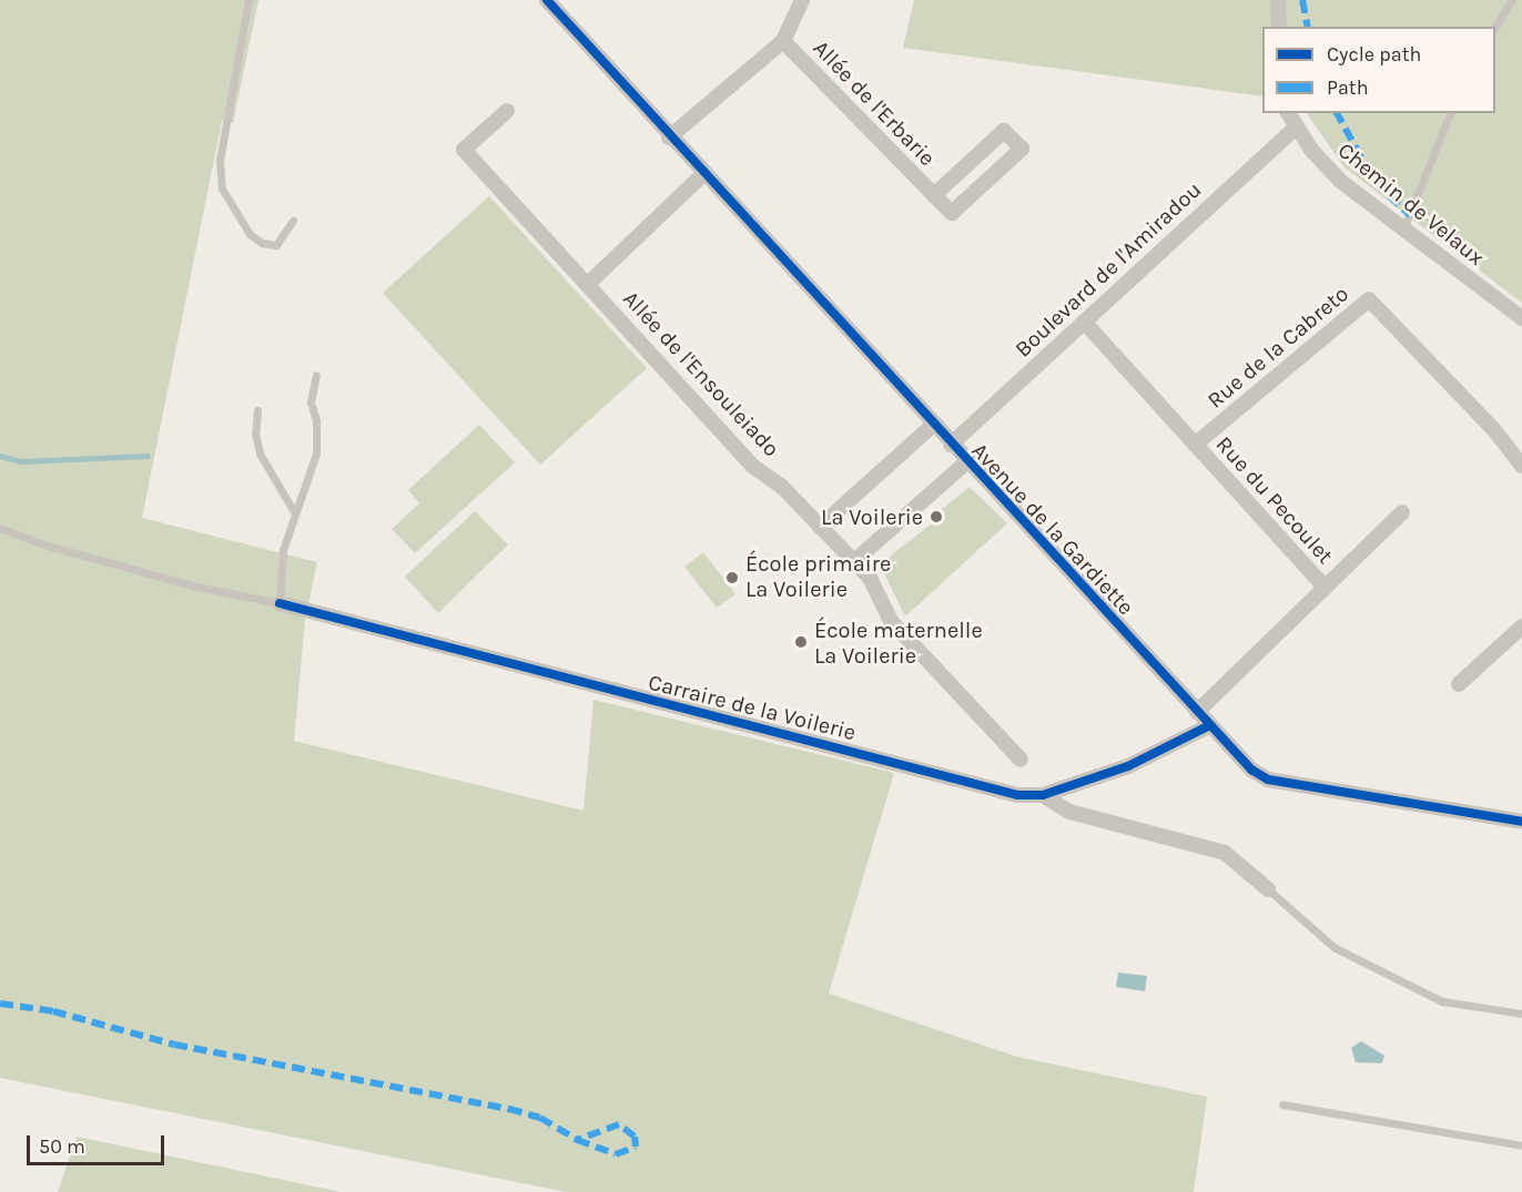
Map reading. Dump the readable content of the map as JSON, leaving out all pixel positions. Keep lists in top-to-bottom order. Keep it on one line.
{"streets":{"street":["Allée de l'Erbarie","Chemin de Velaux","Boulevard de l'Amiradou","Rue de la Cabreto","Allée de l'Ensouleiado","Rue du Pecoulet","Avenue de la Gardiette","Carraire de la Voilerie"]},"crossings":[["Chemin de Velaux","Boulevard de l'Amiradou"],["Boulevard de l'Amiradou","Rue du Pecoulet"],["Boulevard de l'Amiradou","Avenue de la Gardiette"],["Rue de la Cabreto","Rue du Pecoulet"],["Avenue de la Gardiette","Carraire de la Voilerie"]],"places":["La Voilerie","École primaire La Voilerie","École maternelle La Voilerie"],"legend":["Cycle path","Path"],"scale_bar":"50 m"}
